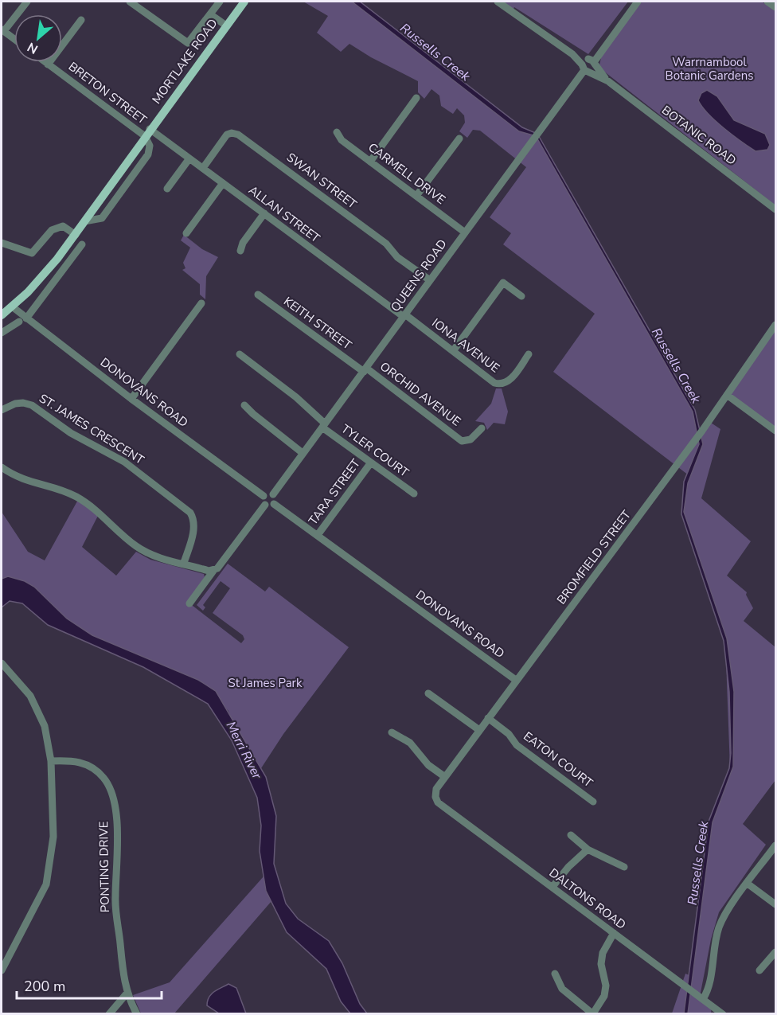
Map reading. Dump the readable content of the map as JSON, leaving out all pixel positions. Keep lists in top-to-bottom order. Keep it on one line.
{"streets":{"main road":["MORTLAKE ROAD"],"street":["BRETON STREET","BOTANIC ROAD","CARMELL DRIVE","SWAN STREET","ALLAN STREET","QUEENS ROAD","KEITH STREET","IONA AVENUE","DONOVANS ROAD","ORCHID AVENUE","ST. JAMES CRESCENT","TYLER COURT","TARA STREET","BROMFIELD STREET","EATON COURT","PONTING DRIVE","DALTONS ROAD"]},"crossings":[["MORTLAKE ROAD","BRETON STREET"],["MORTLAKE ROAD","ALLAN STREET"],["MORTLAKE ROAD","DONOVANS ROAD"],["BRETON STREET","ALLAN STREET"],["BOTANIC ROAD","QUEENS ROAD"],["CARMELL DRIVE","QUEENS ROAD"],["SWAN STREET","ALLAN STREET"],["SWAN STREET","QUEENS ROAD"],["ALLAN STREET","QUEENS ROAD"],["ALLAN STREET","IONA AVENUE"],["QUEENS ROAD","KEITH STREET"],["QUEENS ROAD","IONA AVENUE"],["QUEENS ROAD","DONOVANS ROAD"],["QUEENS ROAD","ORCHID AVENUE"],["QUEENS ROAD","TYLER COURT"],["KEITH STREET","ORCHID AVENUE"],["DONOVANS ROAD","TARA STREET"],["DONOVANS ROAD","BROMFIELD STREET"],["TYLER COURT","TARA STREET"],["BROMFIELD STREET","EATON COURT"],["BROMFIELD STREET","DALTONS ROAD"]],"water":["Russells Creek","Merri River"],"parks":["Warrnambool Botanic Gardens","St James Park"],"scale_bar":"200 m","north":"bottom left"}
